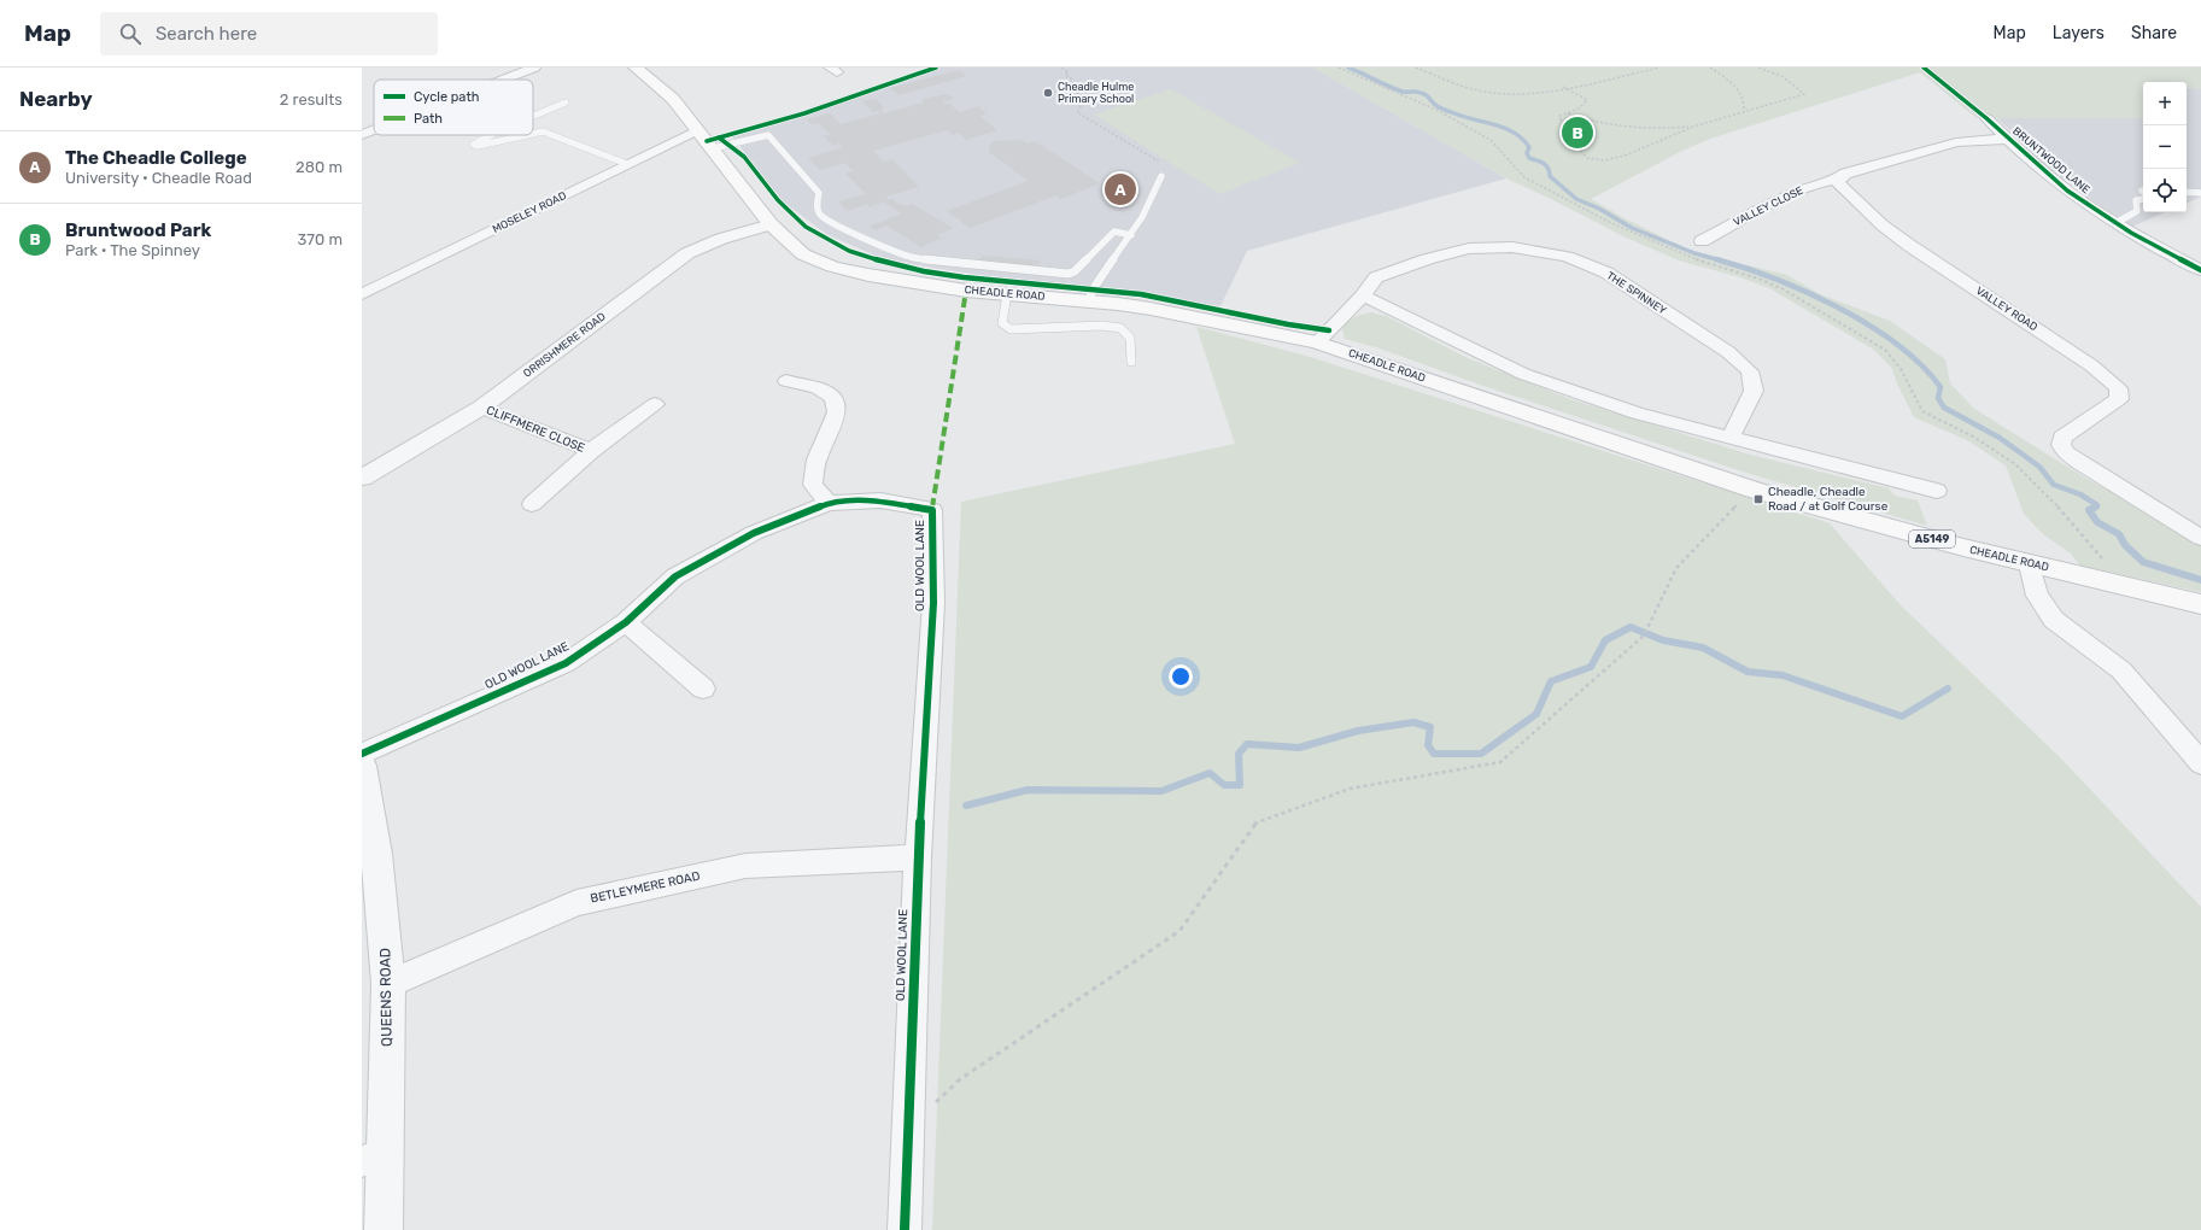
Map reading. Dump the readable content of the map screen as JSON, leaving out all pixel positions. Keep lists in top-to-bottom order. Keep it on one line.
{"streets":{"main road":["CHEADLE ROAD","A5149"],"street":["BRUNTWOOD LANE","VALLEY CLOSE","MOSELEY ROAD","THE SPINNEY","VALLEY ROAD","ORRISHMERE ROAD","CLIFFMERE CLOSE","OLD WOOL LANE","BETLEYMERE ROAD","QUEENS ROAD"]},"crossings":[["VALLEY CLOSE","VALLEY ROAD"],["MOSELEY ROAD","CHEADLE ROAD"],["CHEADLE ROAD","THE SPINNEY"],["CHEADLE ROAD","ORRISHMERE ROAD"],["ORRISHMERE ROAD","CLIFFMERE CLOSE"],["OLD WOOL LANE","BETLEYMERE ROAD"],["BETLEYMERE ROAD","QUEENS ROAD"]],"places":{"other":["Cheadle Hulme Primary School"],"transit":["Cheadle, Cheadle Road / at Golf Course"]},"legend":["Cycle path","Path"],"page":{"header":"Map","search":"Search here","nav":["Map","Layers","Share"],"heading":["Nearby","2 results"],"map_buttons":["+","−"],"pins":["B","A"],"list":[{"mark":"A","name":"The Cheadle College","note":"University · Cheadle Road","value":"280 m"},{"mark":"B","name":"Bruntwood Park","note":"Park · The Spinney","value":"370 m"}]}}
